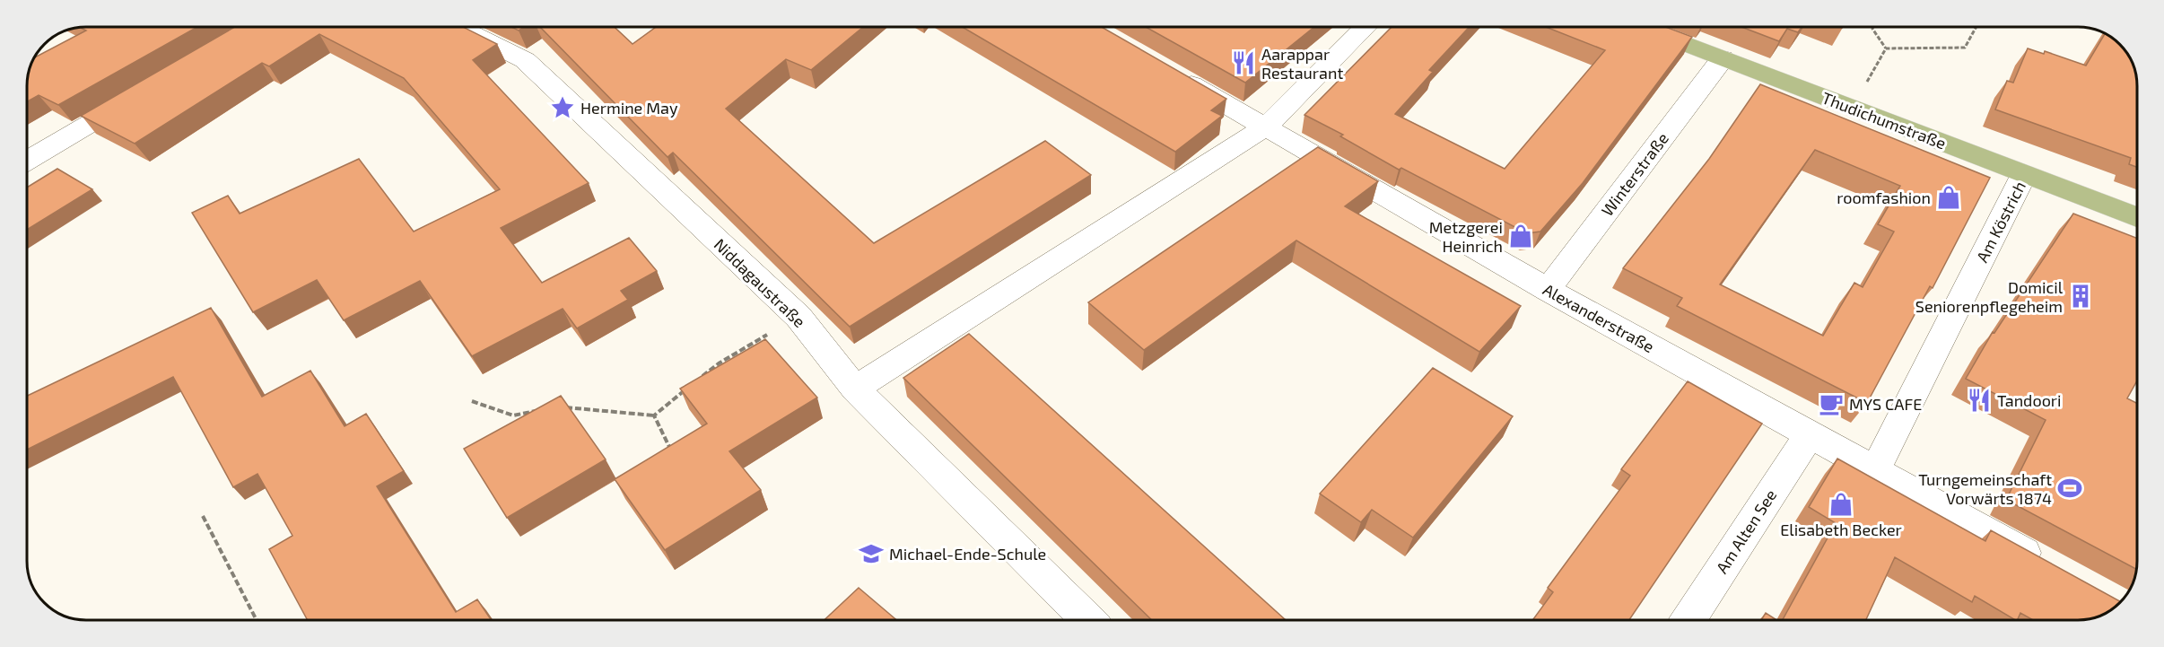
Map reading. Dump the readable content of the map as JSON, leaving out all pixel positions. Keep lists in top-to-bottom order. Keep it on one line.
{"streets":{"main road":["Thudichumstraße"],"street":["Winterstraße","Am Köstrich","Niddagaustraße","Alexanderstraße","Am Alten See"]},"crossings":[["Thudichumstraße","Winterstraße"],["Thudichumstraße","Am Köstrich"],["Winterstraße","Alexanderstraße"],["Am Köstrich","Alexanderstraße"],["Alexanderstraße","Am Alten See"]],"places":{"restaurant":["Aarappar Restaurant","Tandoori"],"place":["Hermine May"],"shop":["roomfashion","Metzgerei Heinrich","Elisabeth Becker"],"building":["Domicil Seniorenpflegeheim"],"cafe":["MYS CAFE"],"sports":["Turngemeinschaft Vorwärts 1874"],"school or university":["Michael-Ende-Schule"]}}
